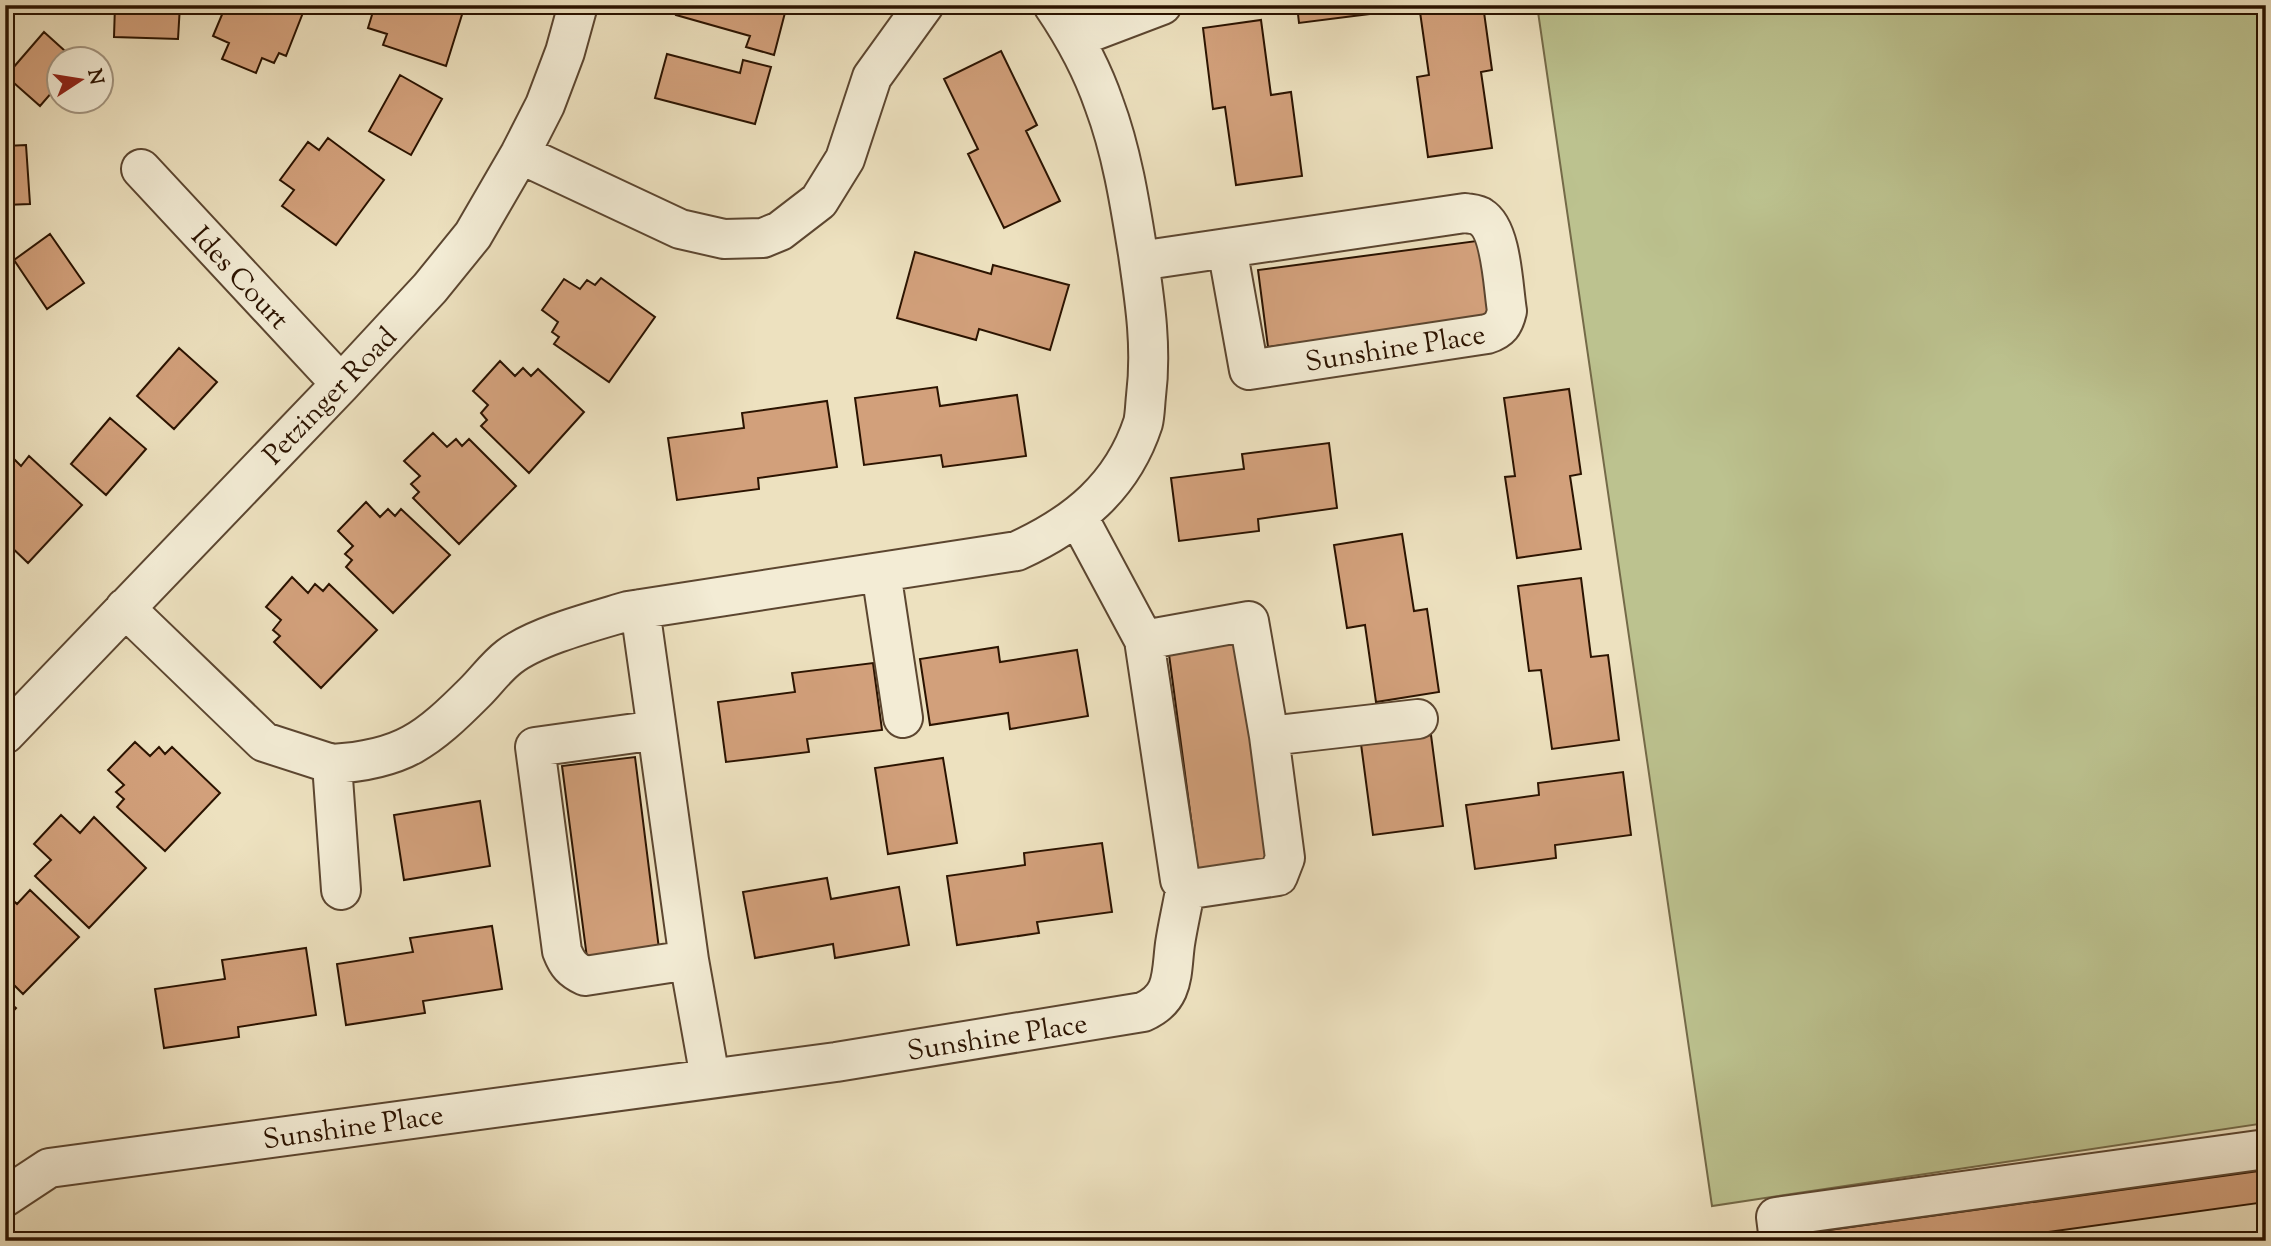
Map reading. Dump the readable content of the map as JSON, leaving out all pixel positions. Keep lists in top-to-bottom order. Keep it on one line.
{"streets":{"street":["Ides Court","Sunshine Place","Petzinger Road"]},"crossings":[["Ides Court","Petzinger Road"]],"north":"right"}
